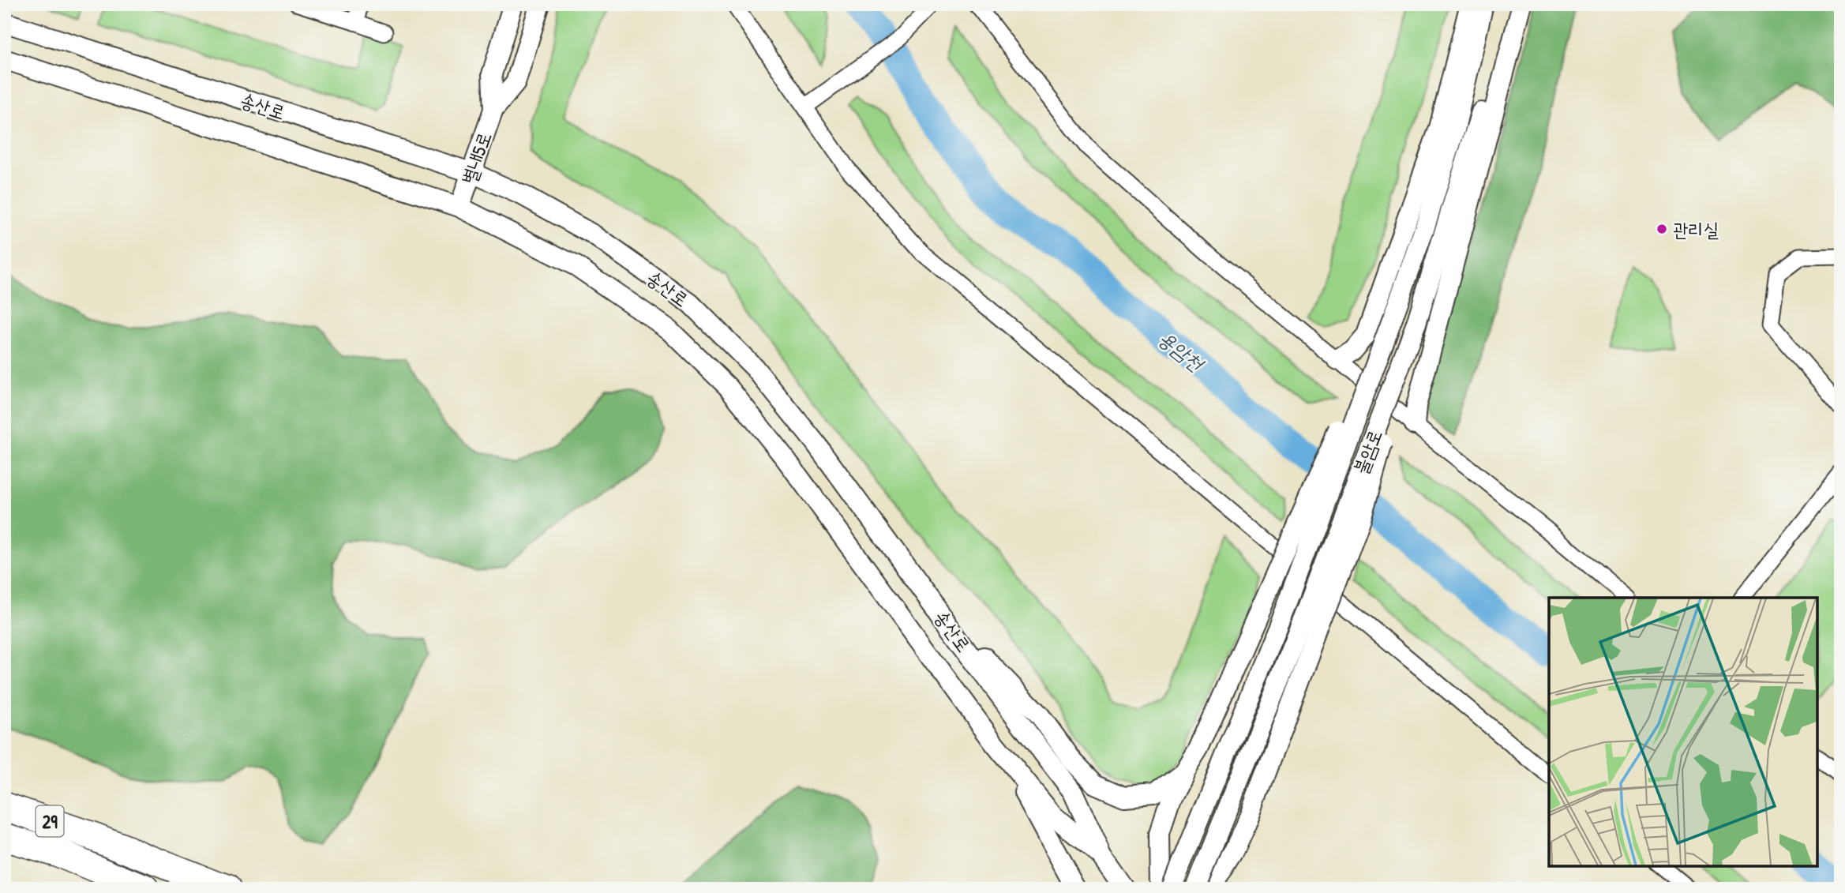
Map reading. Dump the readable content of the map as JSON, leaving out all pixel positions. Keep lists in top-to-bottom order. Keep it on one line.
{"streets":{"highway":["29"],"street":["송산로","별내5로","불암로"]},"crossings":[["송산로","별내5로"]],"water":["용암천"],"places":["관리실"]}
